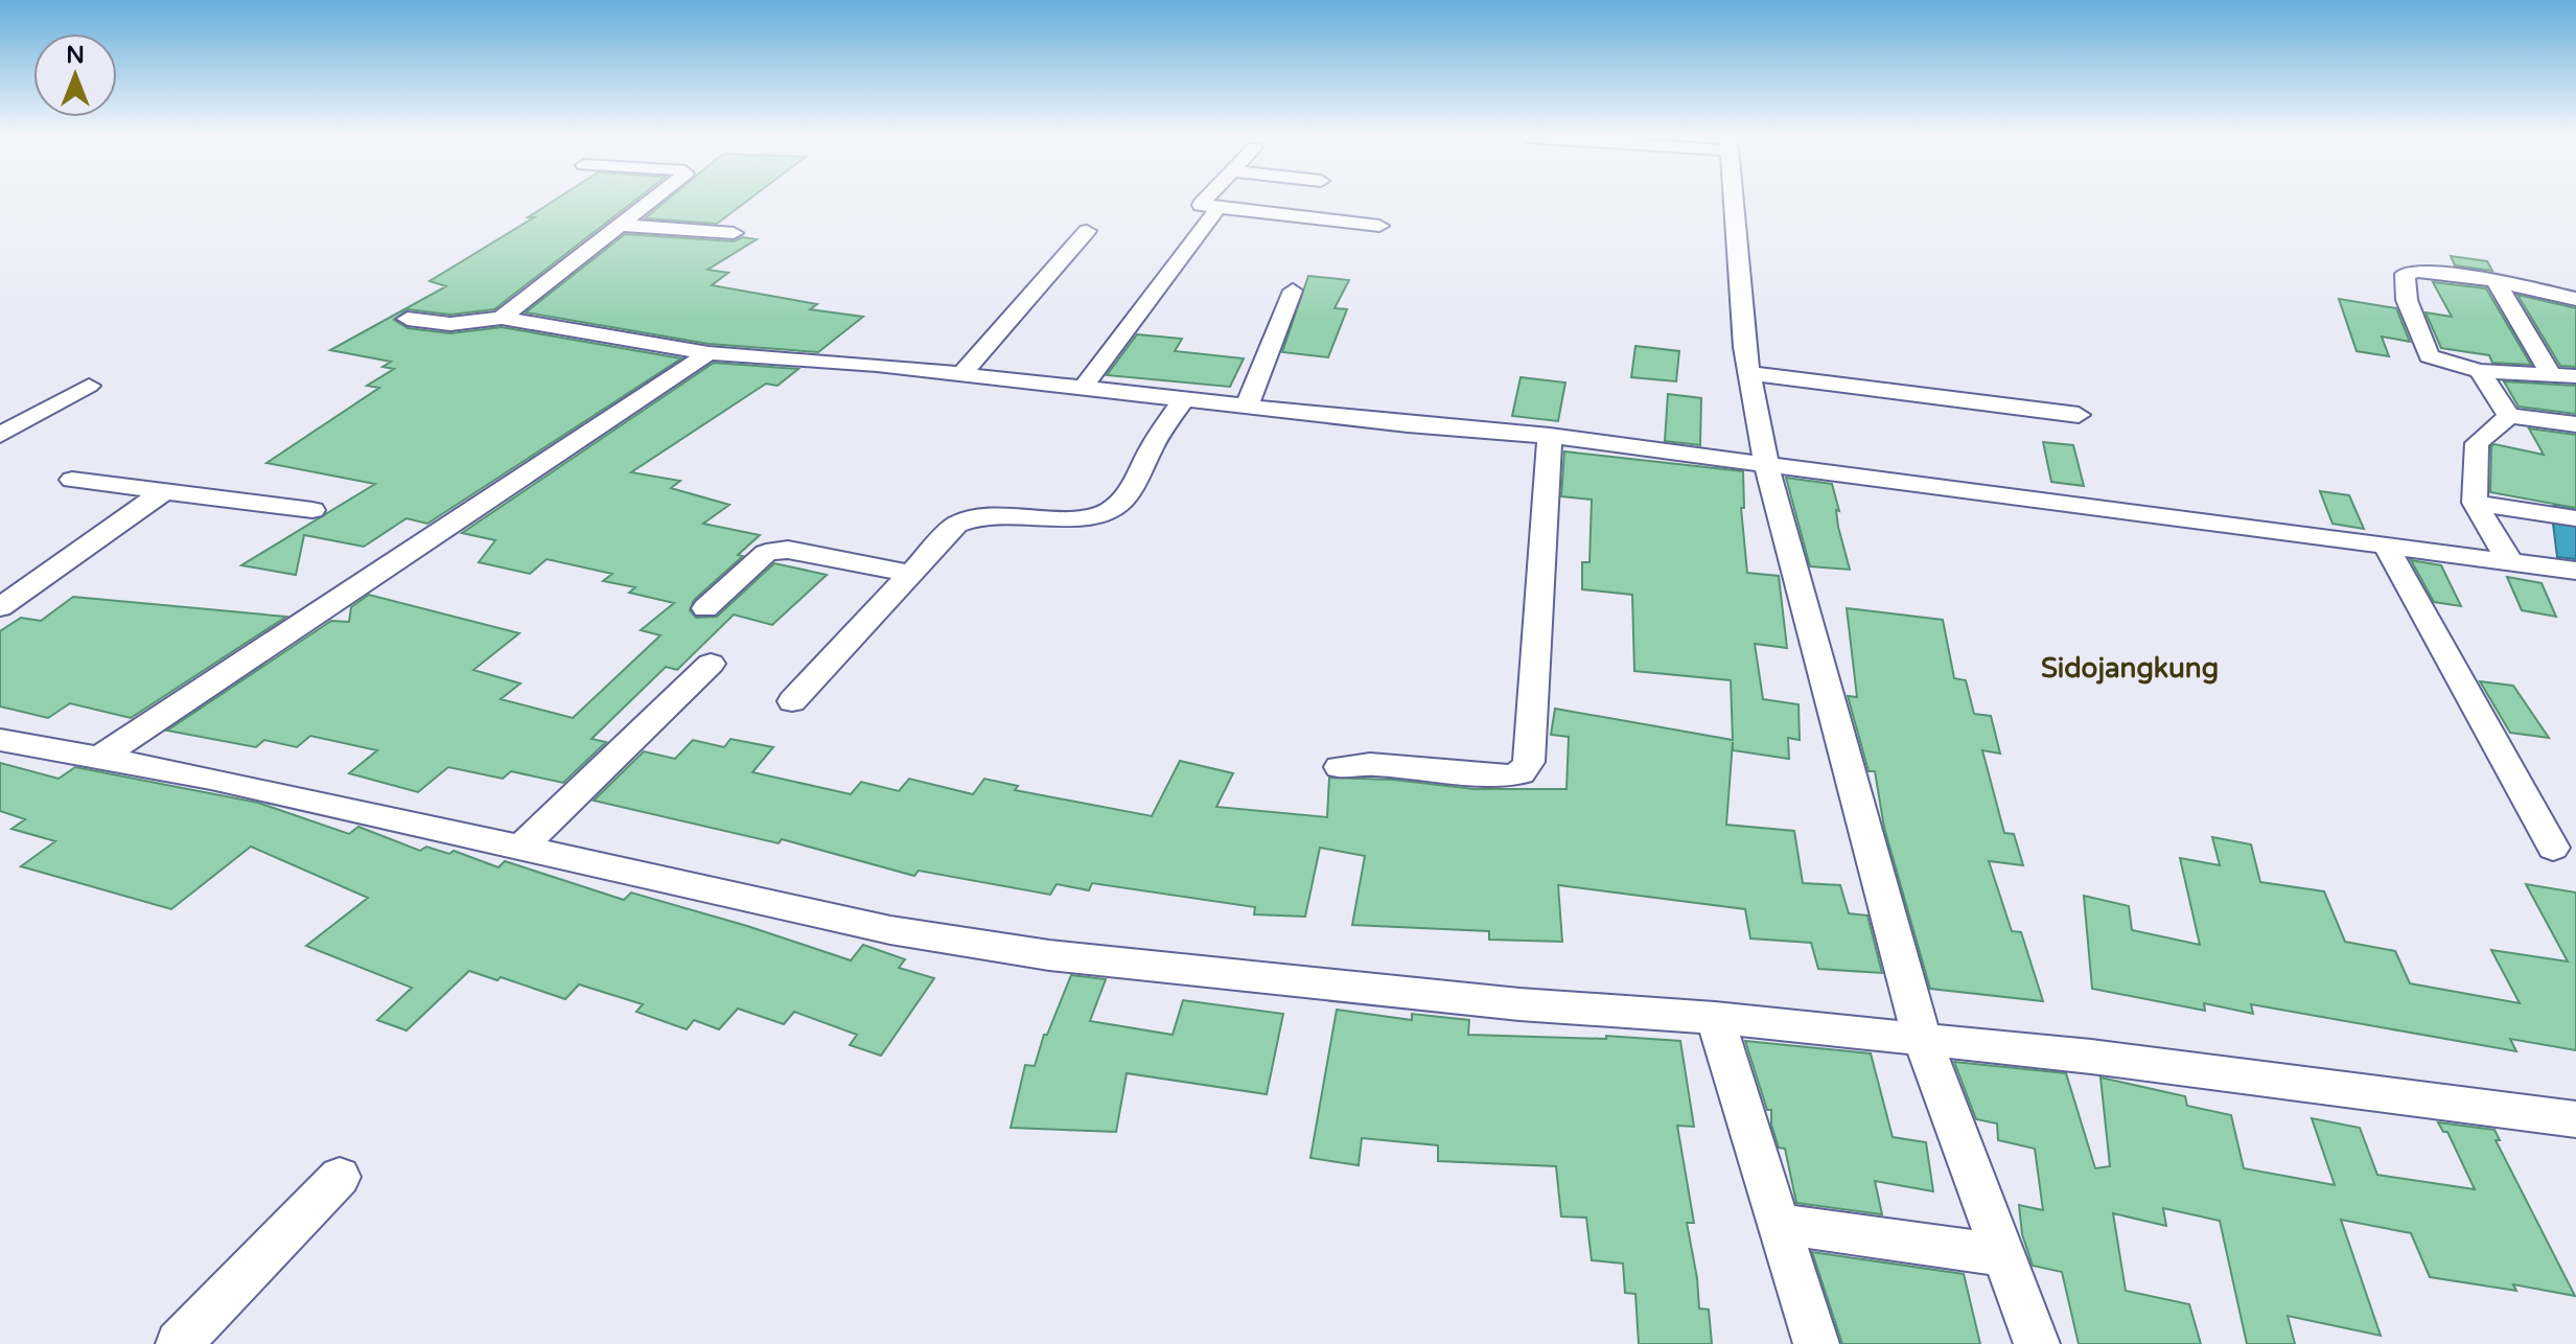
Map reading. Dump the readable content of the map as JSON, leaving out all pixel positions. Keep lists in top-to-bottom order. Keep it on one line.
{"districts":["Sidojangkung"],"north":"top"}
